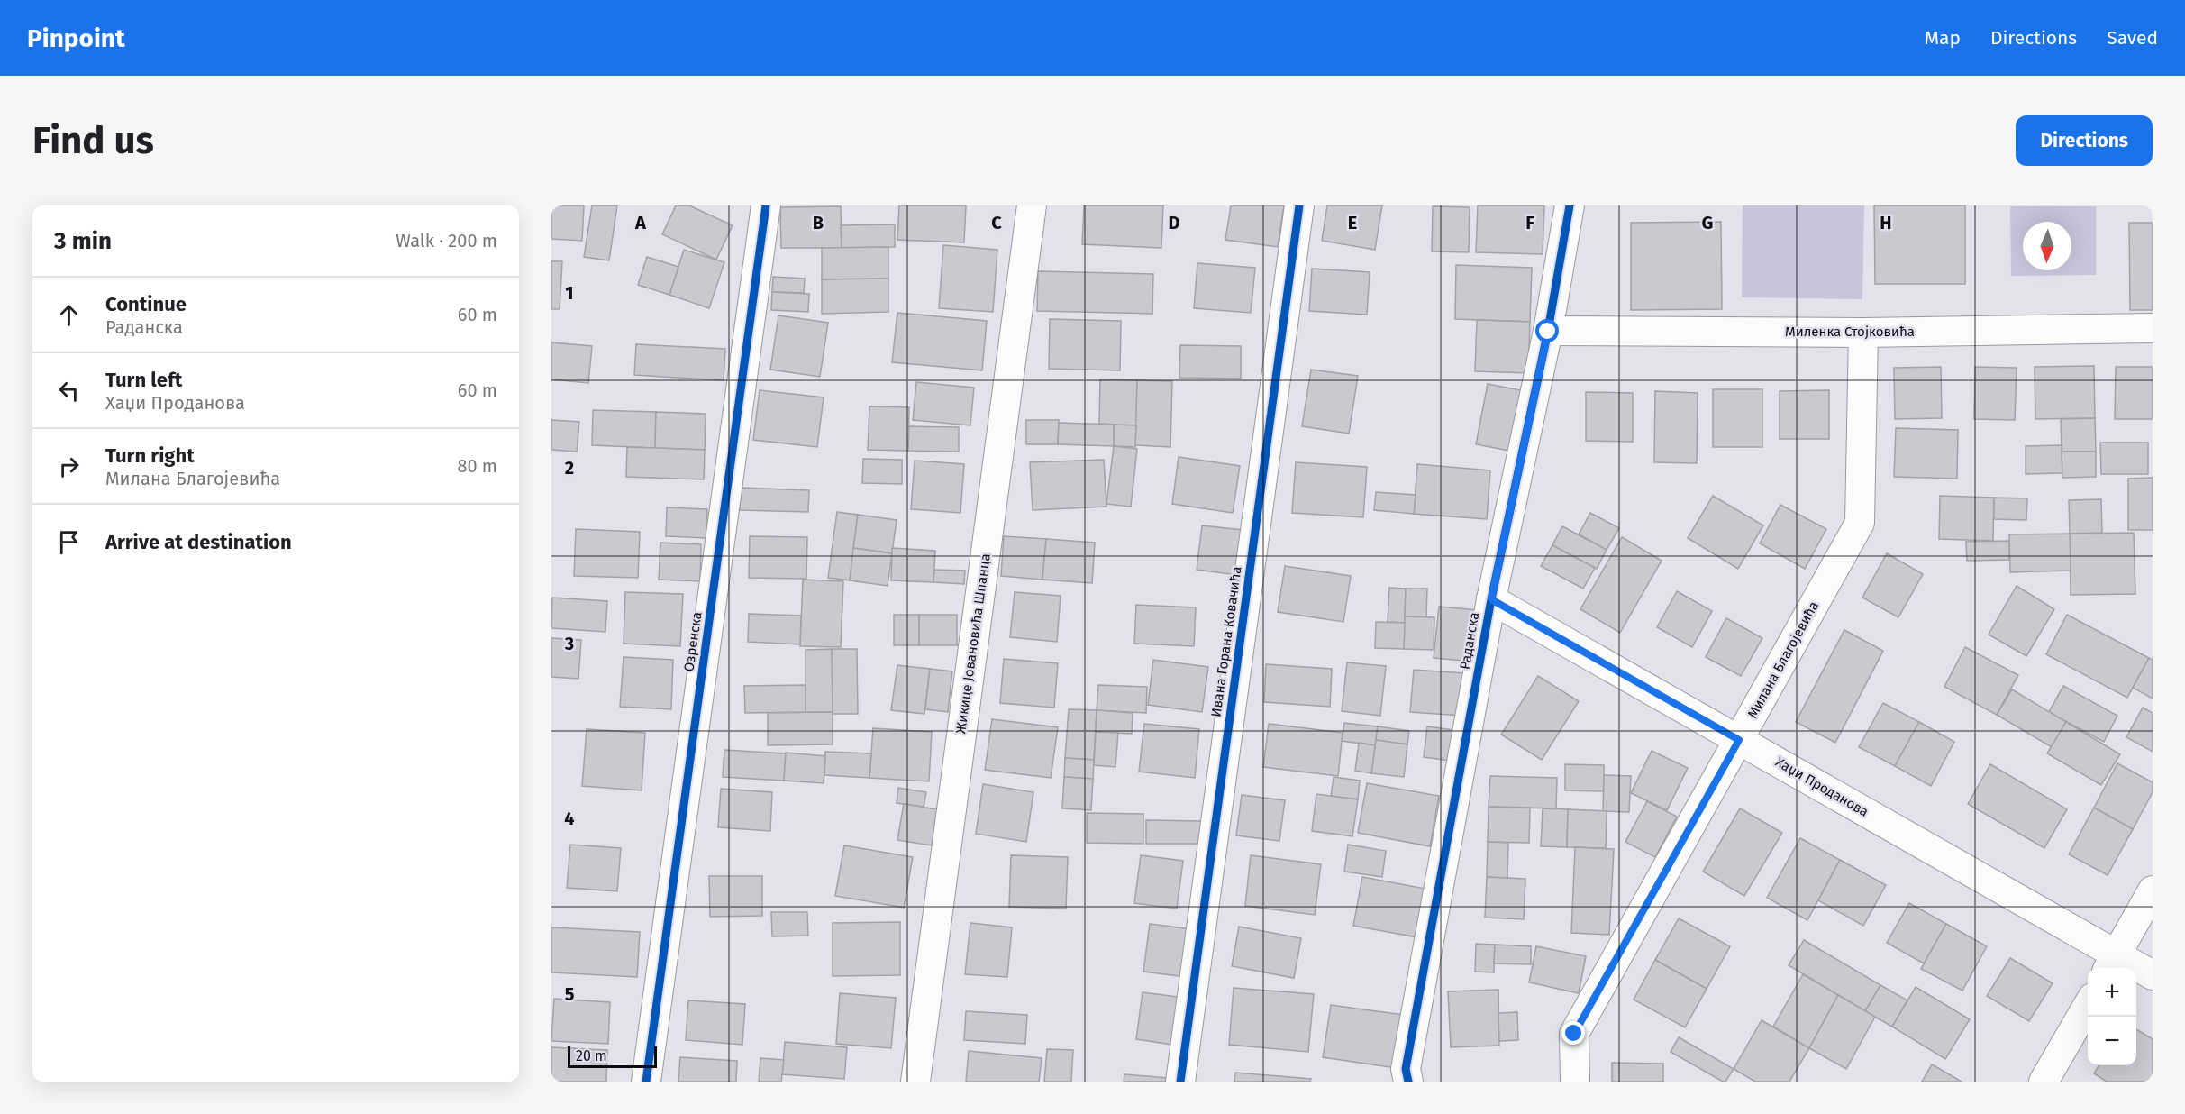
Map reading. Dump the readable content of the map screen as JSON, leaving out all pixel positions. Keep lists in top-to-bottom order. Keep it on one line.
{"streets":{"street":["Миленка Стојковића","Раданска","Озренска","Ивана Горана Ковачића","Жикице Јовановића Шпанца","Милана Благојевића","Хаџи Проданова"]},"crossings":[["Миленка Стојковића","Раданска"],["Миленка Стојковића","Милана Благојевића"],["Раданска","Хаџи Проданова"],["Милана Благојевића","Хаџи Проданова"]],"scale_bar":"20 m","north":"bottom","page":{"header":"Pinpoint","nav":["Map","Directions","Saved"],"buttons":"Directions","title":"Find us","heading":["3 min","Walk · 200 m"],"list":[["Continue","Раданска","60 m"],["Turn left","Хаџи Проданова","60 m"],["Turn right","Милана Благојевића","80 m"],"Arrive at destination"],"map_buttons":["+","−"],"scale":"20 m"},"grid":{"columns":["A","B","C","D","E","F","G","H"],"rows":["1","2","3","4","5"]}}
